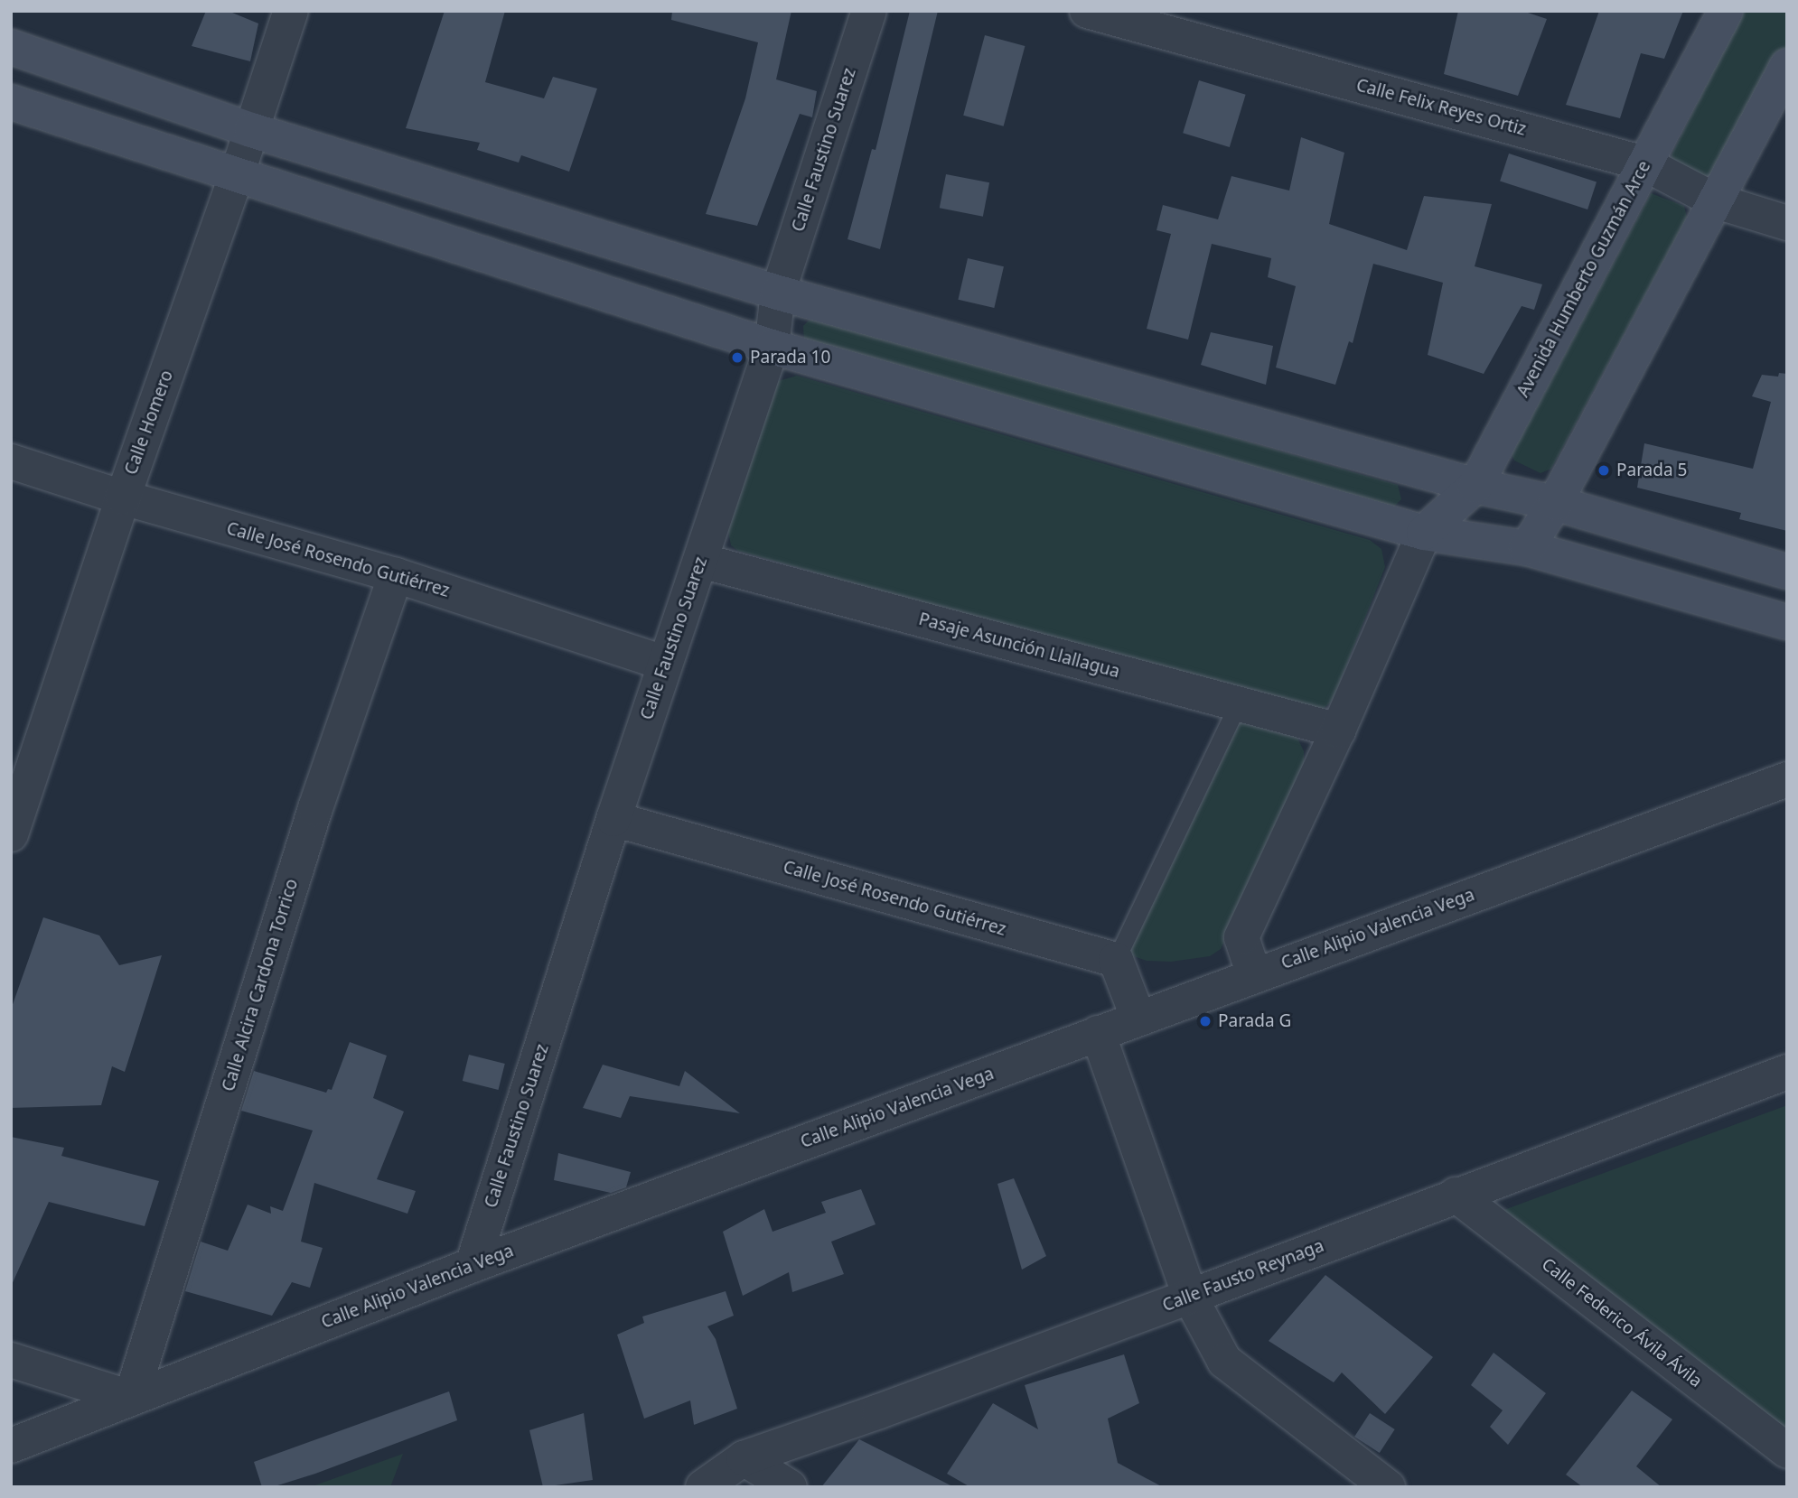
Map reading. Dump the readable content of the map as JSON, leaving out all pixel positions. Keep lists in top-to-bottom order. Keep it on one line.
{"streets":{"main road":["Avenida Humberto Guzmán Arce"],"street":["Calle Felix Reyes Ortiz","Calle Faustino Suarez","Calle Homero","Calle José Rosendo Gutiérrez","Pasaje Asunción Llallagua","Calle Alipio Valencia Vega","Calle Alcira Cardona Torrico","Calle Fausto Reynaga","Calle Federico Ávila Ávila"]},"crossings":[["Calle Felix Reyes Ortiz","Avenida Humberto Guzmán Arce"],["Calle Faustino Suarez","Calle José Rosendo Gutiérrez"],["Calle Faustino Suarez","Pasaje Asunción Llallagua"],["Calle Faustino Suarez","Calle Alipio Valencia Vega"],["Calle Homero","Calle José Rosendo Gutiérrez"],["Calle José Rosendo Gutiérrez","Calle Alcira Cardona Torrico"],["Calle Alipio Valencia Vega","Calle Alcira Cardona Torrico"],["Calle Fausto Reynaga","Calle Federico Ávila Ávila"]],"places":["Parada 10","Parada 5","Parada G"]}
